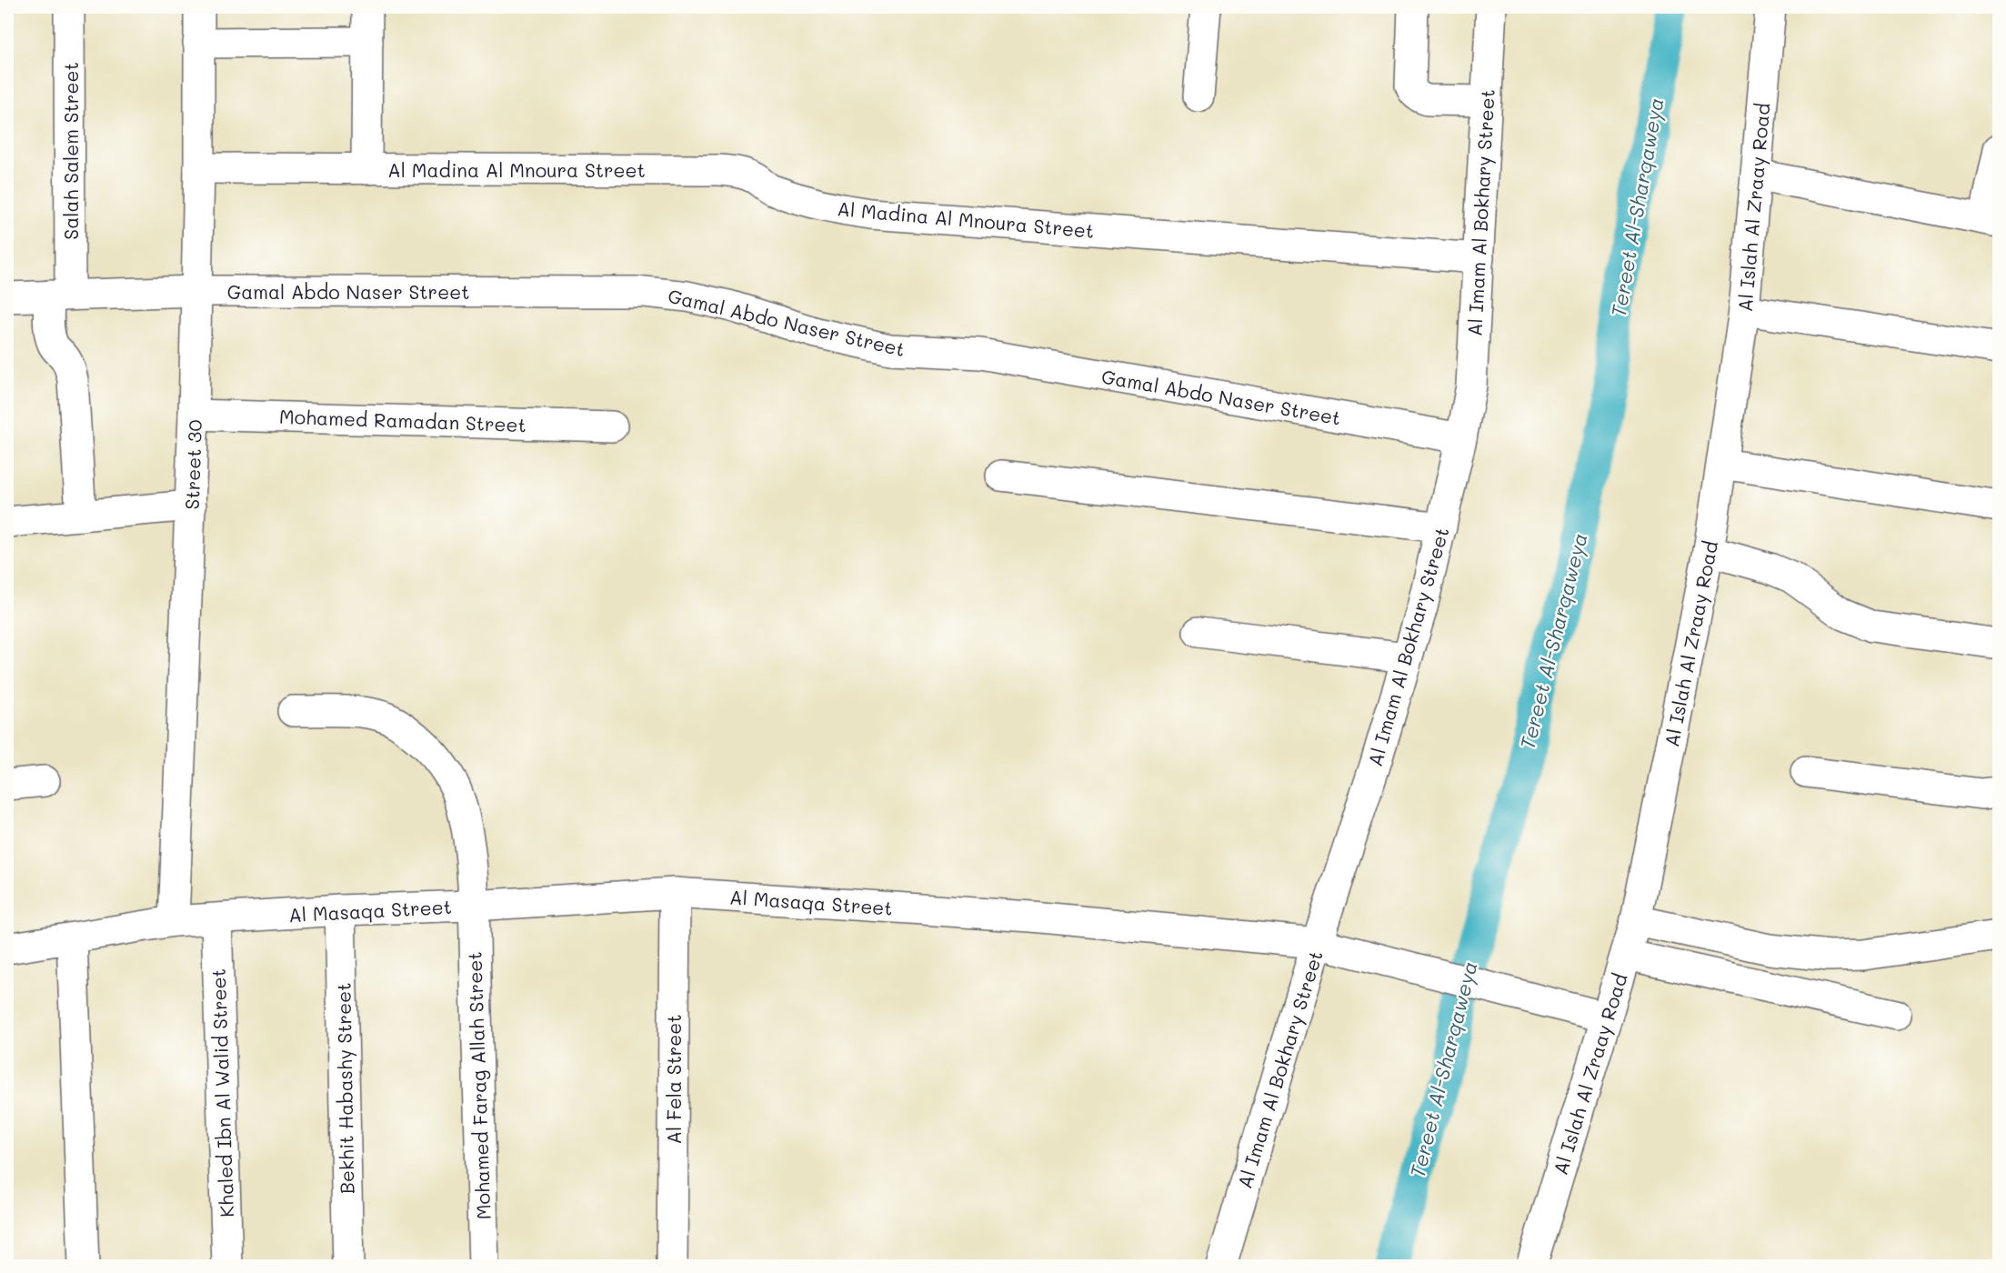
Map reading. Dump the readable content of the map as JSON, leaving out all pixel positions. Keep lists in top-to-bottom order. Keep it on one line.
{"streets":{"street":["Salah Salem Street","Al Madina Al Mnoura Street","Al Islah Al Zraay Road","Al Imam Al Bokhary Street","Gamal Abdo Naser Street","Mohamed Ramadan Street","Street 30","Al Masaqa Street","Al Fela Street","Mohamed Farag Allah Street","Bekhit Habashy Street","Khaled Ibn Al Walid Street"]},"crossings":[["Salah Salem Street","Gamal Abdo Naser Street"],["Al Madina Al Mnoura Street","Al Imam Al Bokhary Street"],["Al Madina Al Mnoura Street","Street 30"],["Al Islah Al Zraay Road","Al Masaqa Street"],["Al Imam Al Bokhary Street","Gamal Abdo Naser Street"],["Al Imam Al Bokhary Street","Al Masaqa Street"],["Gamal Abdo Naser Street","Street 30"],["Mohamed Ramadan Street","Street 30"],["Street 30","Al Masaqa Street"],["Al Masaqa Street","Al Fela Street"],["Al Masaqa Street","Mohamed Farag Allah Street"],["Al Masaqa Street","Bekhit Habashy Street"],["Al Masaqa Street","Khaled Ibn Al Walid Street"]],"water":["Tereet Al-Sharqaweya"]}
